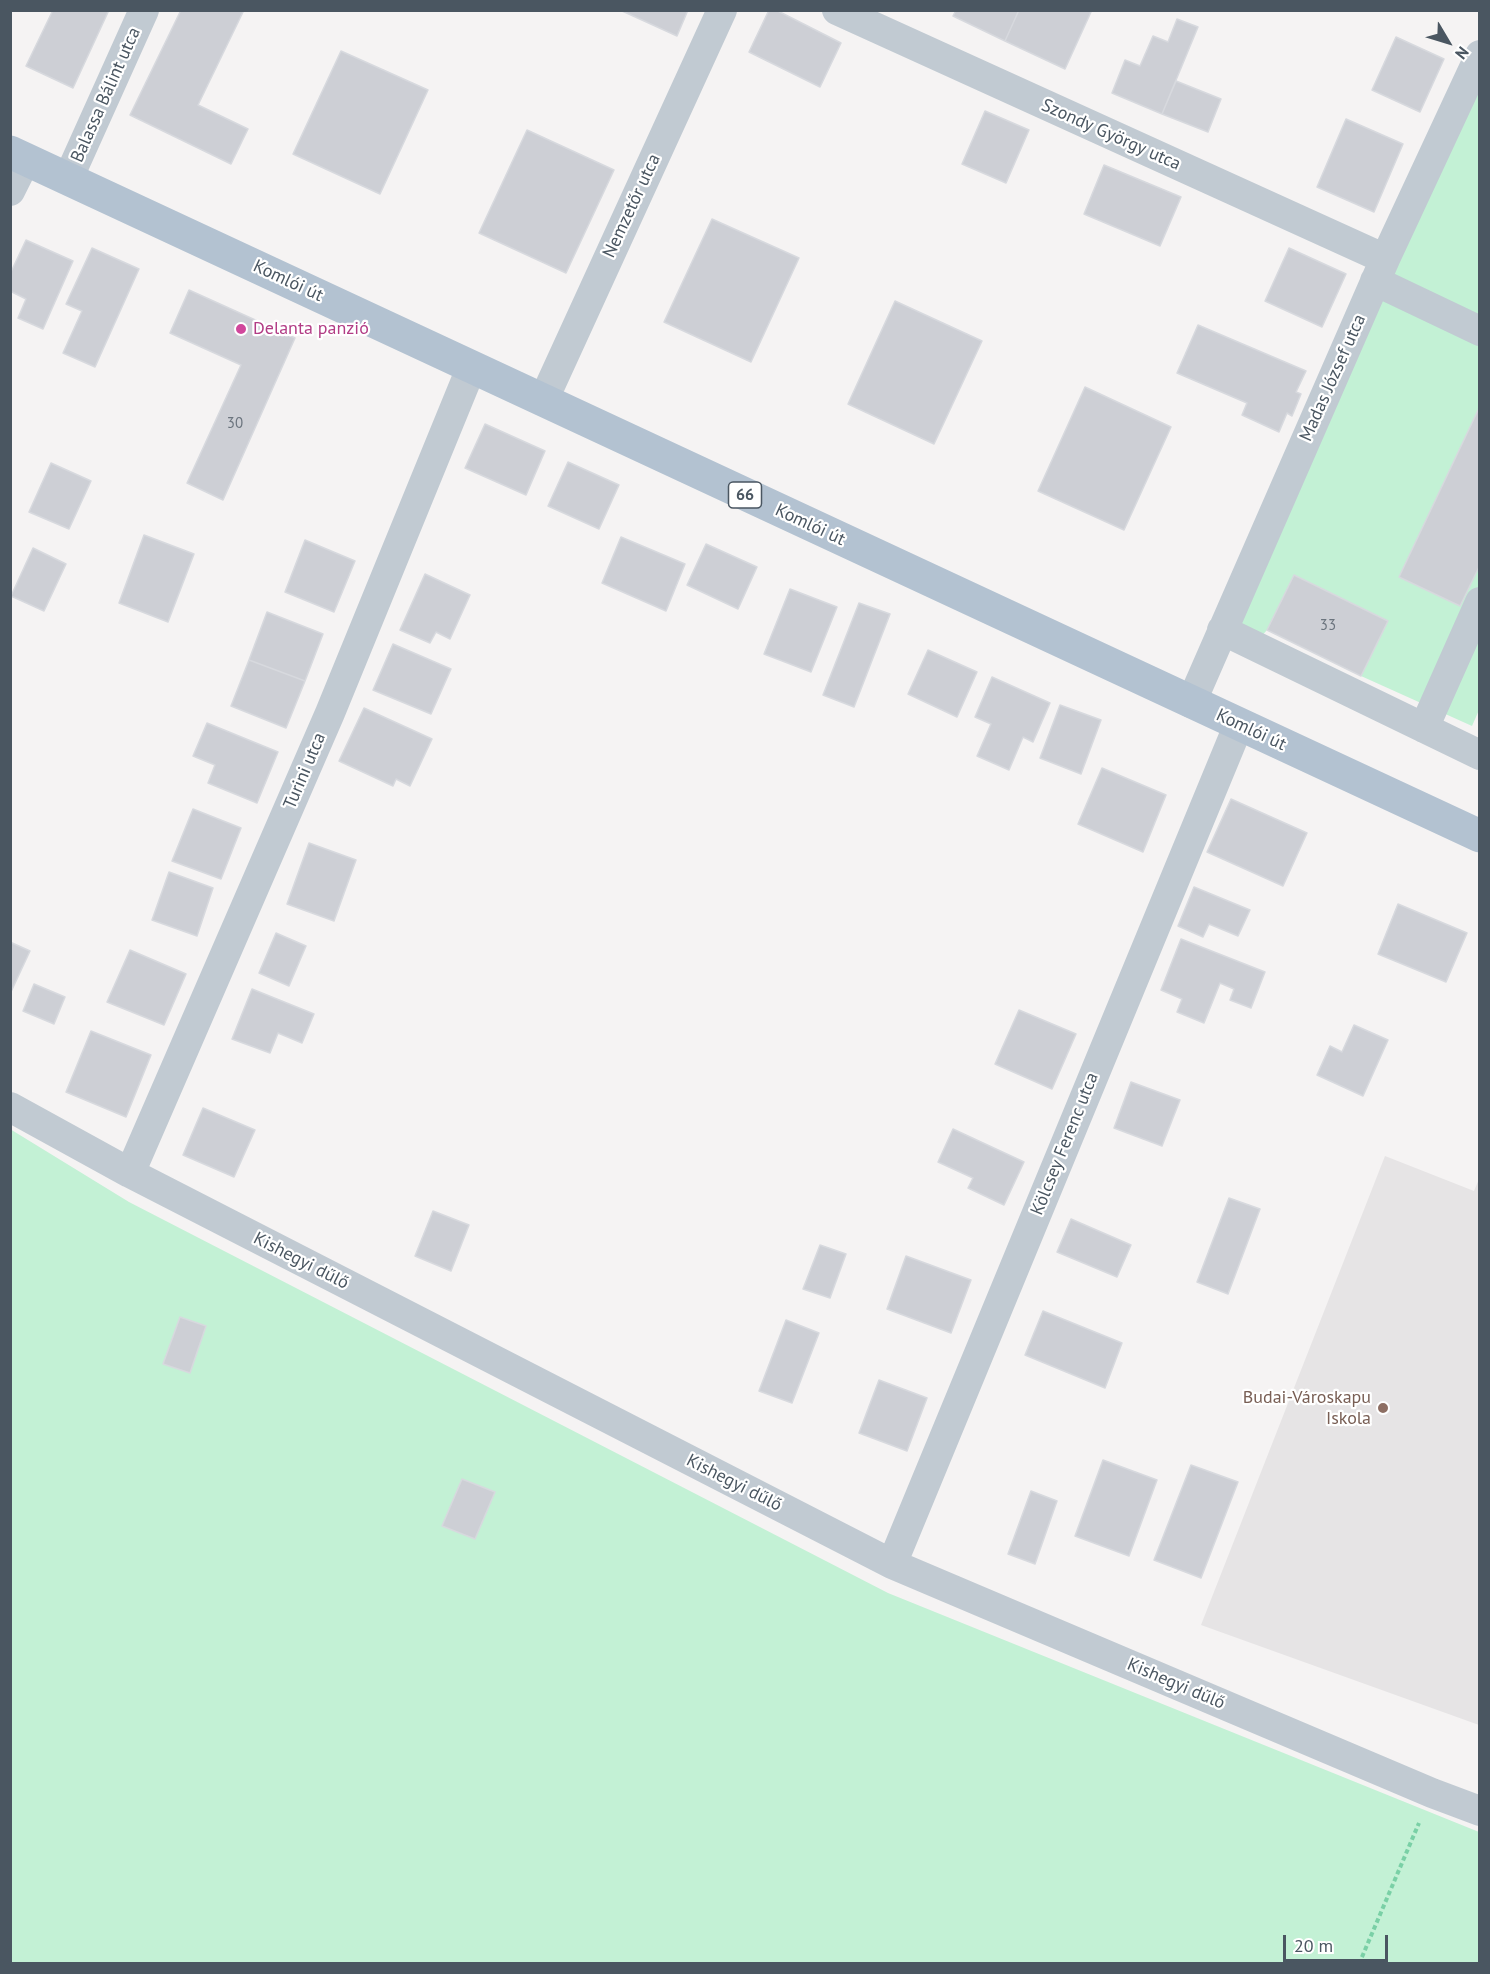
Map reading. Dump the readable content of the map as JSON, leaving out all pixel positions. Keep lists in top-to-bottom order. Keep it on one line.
{"streets":{"main road":["Komlói út","66"],"street":["Balassa Bálint utca","Szondy György utca","Nemzetőr utca","Madas József utca","Turini utca","Kölcsey Ferenc utca","Kishegyi dűlő"]},"crossings":[["Balassa Bálint utca","Komlói út"],["Szondy György utca","Madas József utca"],["Nemzetőr utca","Komlói út"],["Komlói út","Madas József utca"],["Komlói út","Turini utca"],["Komlói út","Kölcsey Ferenc utca"],["Turini utca","Kishegyi dűlő"],["Kölcsey Ferenc utca","Kishegyi dűlő"]],"places":["Delanta panzió","Budai-Városkapu Iskola"],"house_numbers":["30","33"],"scale_bar":"20 m","north":"bottom right"}
